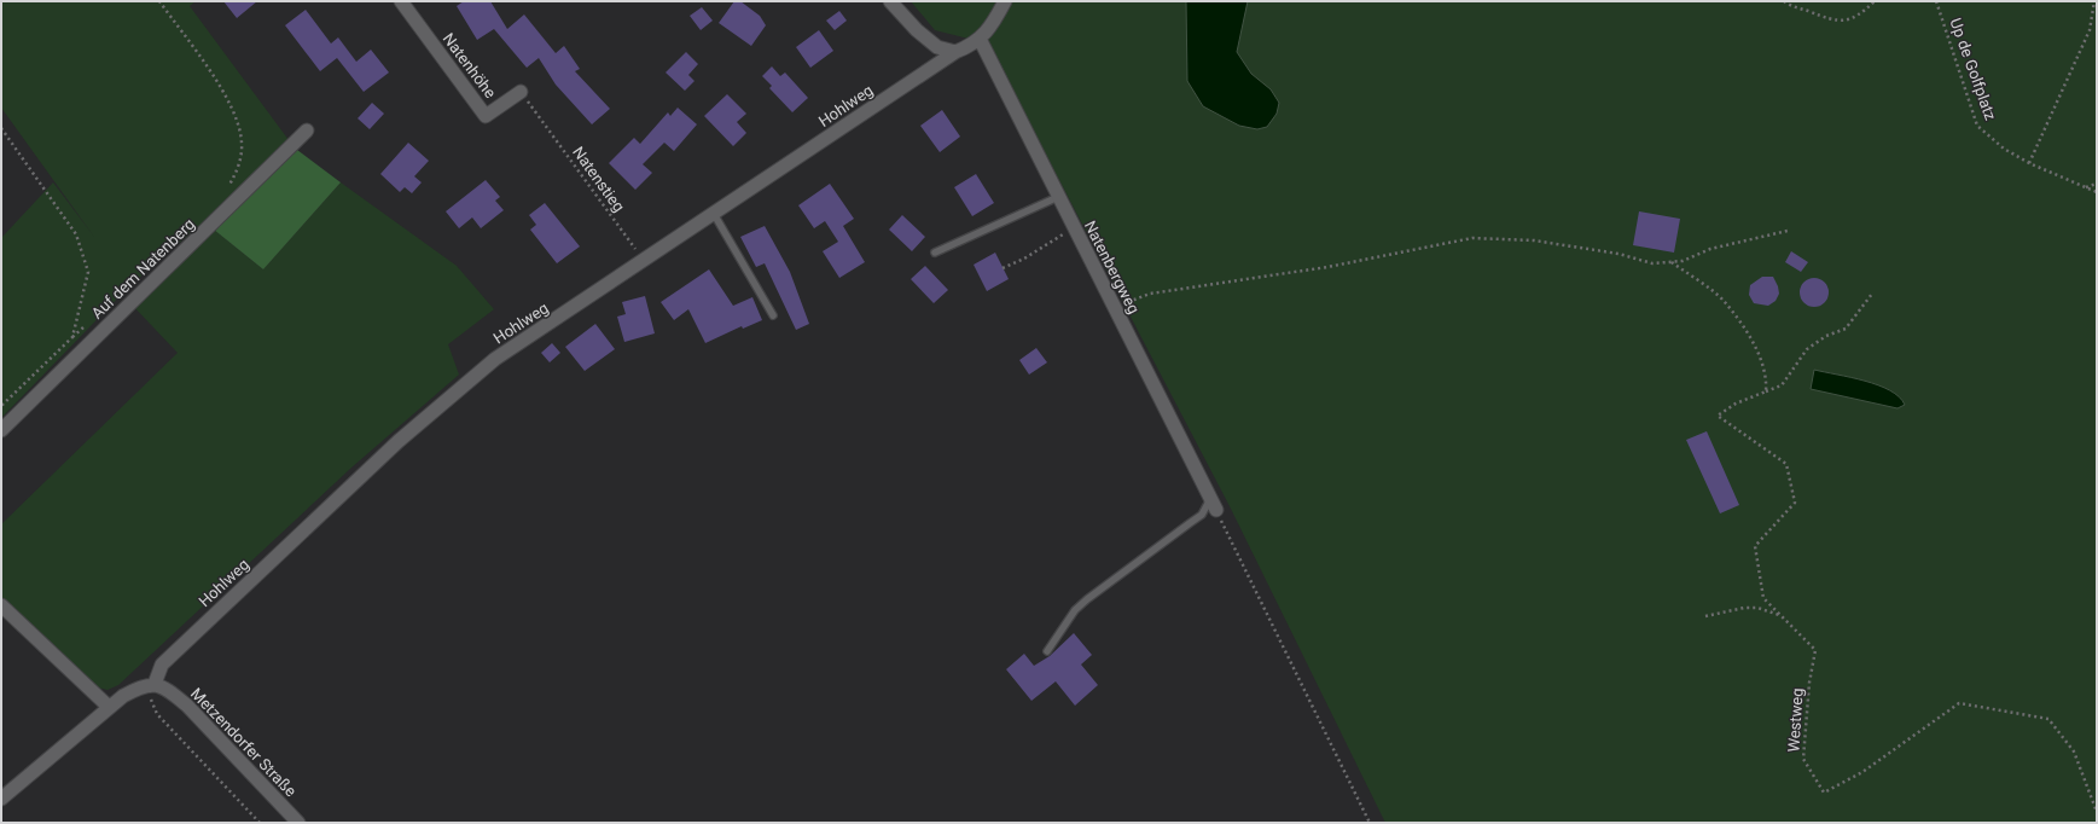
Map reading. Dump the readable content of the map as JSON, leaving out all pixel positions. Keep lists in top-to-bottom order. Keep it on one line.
{"streets":{"street":["Natenhöhe","Hohlweg","Natenbergweg","Auf dem Natenberg","Metzendorfer Straße"],"path":["Up de Golfplatz","Natenstieg","Westweg"]},"crossings":[["Hohlweg","Natenstieg"],["Hohlweg","Natenbergweg"],["Hohlweg","Metzendorfer Straße"]]}
